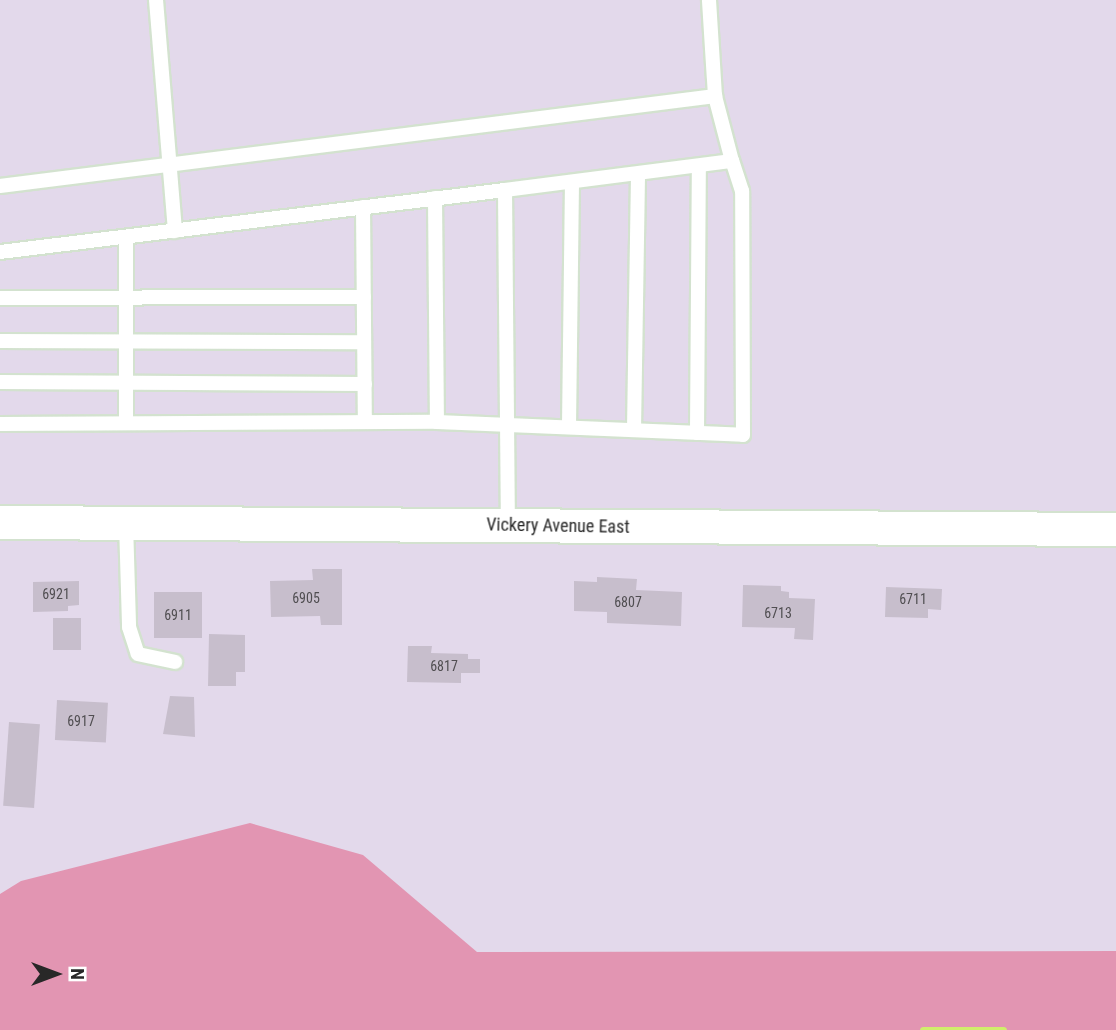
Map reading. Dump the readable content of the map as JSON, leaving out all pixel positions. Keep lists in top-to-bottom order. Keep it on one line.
{"streets":{"street":["Vickery Avenue East"]},"house_numbers":["6921","6905","6711","6807","6713","6911","6817","6917"],"north":"right"}
